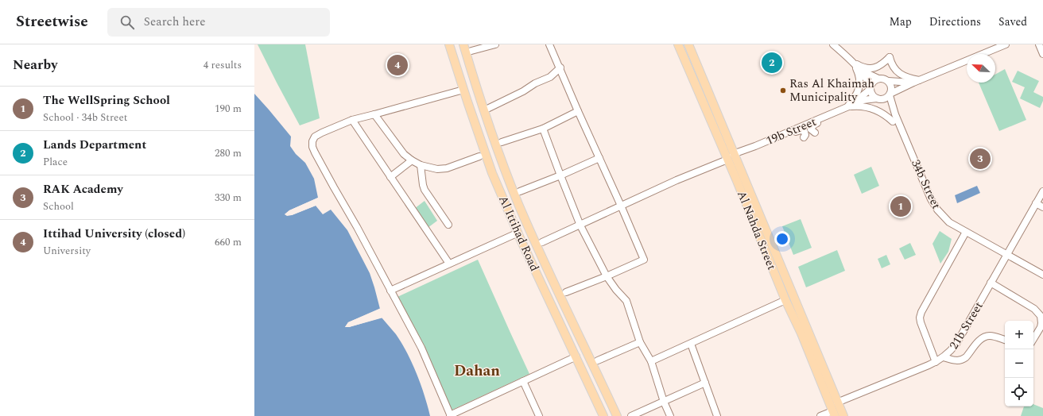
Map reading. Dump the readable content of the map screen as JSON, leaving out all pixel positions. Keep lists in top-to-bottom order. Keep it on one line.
{"streets":{"main road":["Al Nahda Street","Al Ittihad Road"],"street":["19b Street","34b Street","21b Street"]},"crossings":[["19b Street","34b Street"],["19b Street","Al Nahda Street"],["34b Street","21b Street"],["Al Nahda Street","21b Street"]],"districts":["Dahan"],"places":["Ras Al Khaimah Municipality"],"north":"top left","page":{"header":"Streetwise","search":"Search here","nav":["Map","Directions","Saved"],"heading":["Nearby","4 results"],"pins":["2","4","3","1"],"list":[{"mark":"1","name":"The WellSpring School","note":"School · 34b Street","value":"190 m"},{"mark":"2","name":"Lands Department","note":"Place","value":"280 m"},{"mark":"3","name":"RAK Academy","note":"School","value":"330 m"},{"mark":"4","name":"Ittihad University (closed)","note":"University","value":"660 m"}],"map_buttons":["+","−"]}}
